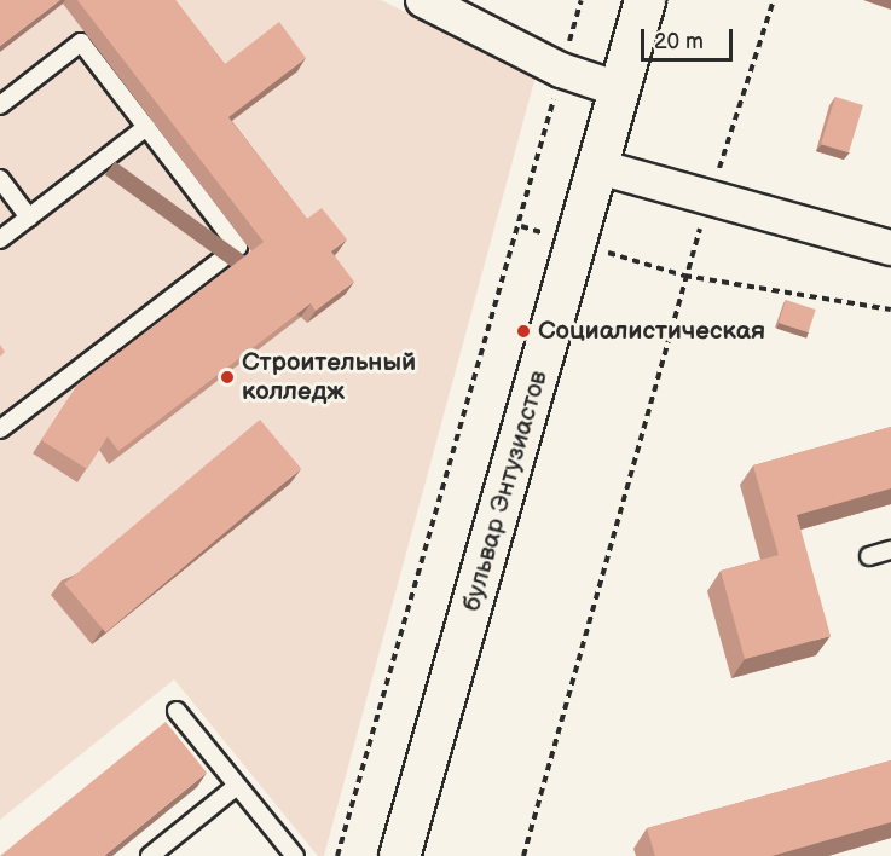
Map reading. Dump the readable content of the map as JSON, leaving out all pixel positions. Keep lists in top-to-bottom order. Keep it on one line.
{"streets":{"main road":["бульвар Энтузиастов"]},"places":["Социалистическая","Строительный колледж"],"scale_bar":"20 m"}
